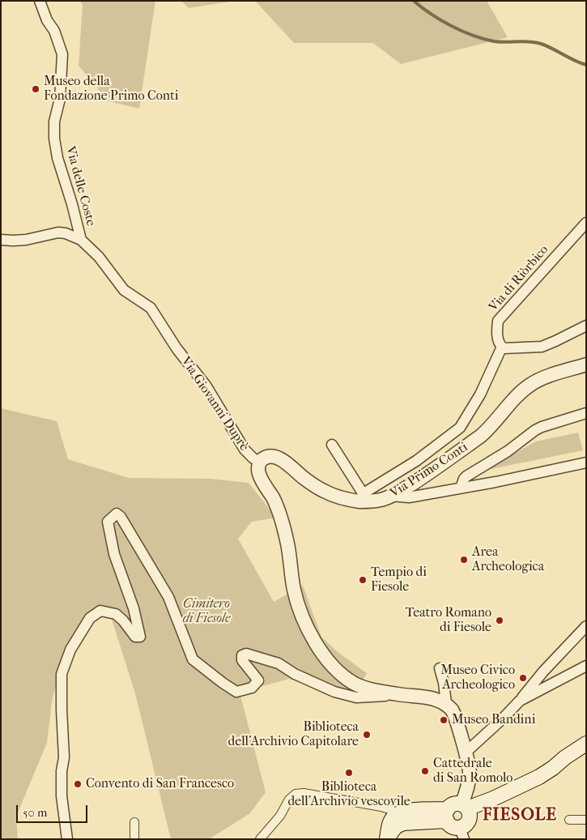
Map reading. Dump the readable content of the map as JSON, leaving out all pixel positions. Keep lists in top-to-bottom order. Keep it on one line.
{"streets":{"street":["Via delle Coste","Via di Riòrbico","Via Giovanni Duprè","Via Primo Conti"]},"crossings":[["Via delle Coste","Via Giovanni Duprè"],["Via Giovanni Duprè","Via Primo Conti"]],"districts":["FIESOLE"],"parks":["Cimitero di Fiesole"],"places":["Museo della Fondazione Primo Conti","Area Archeologica","Tempio di Fiesole","Teatro Romano di Fiesole","Museo Civico Archeologico","Museo Bandini","Biblioteca dell'Archivio Capitolare","Cattedrale di San Romolo","Biblioteca dell'Archivio vescovile","Convento di San Francesco"],"scale_bar":"50 m"}
